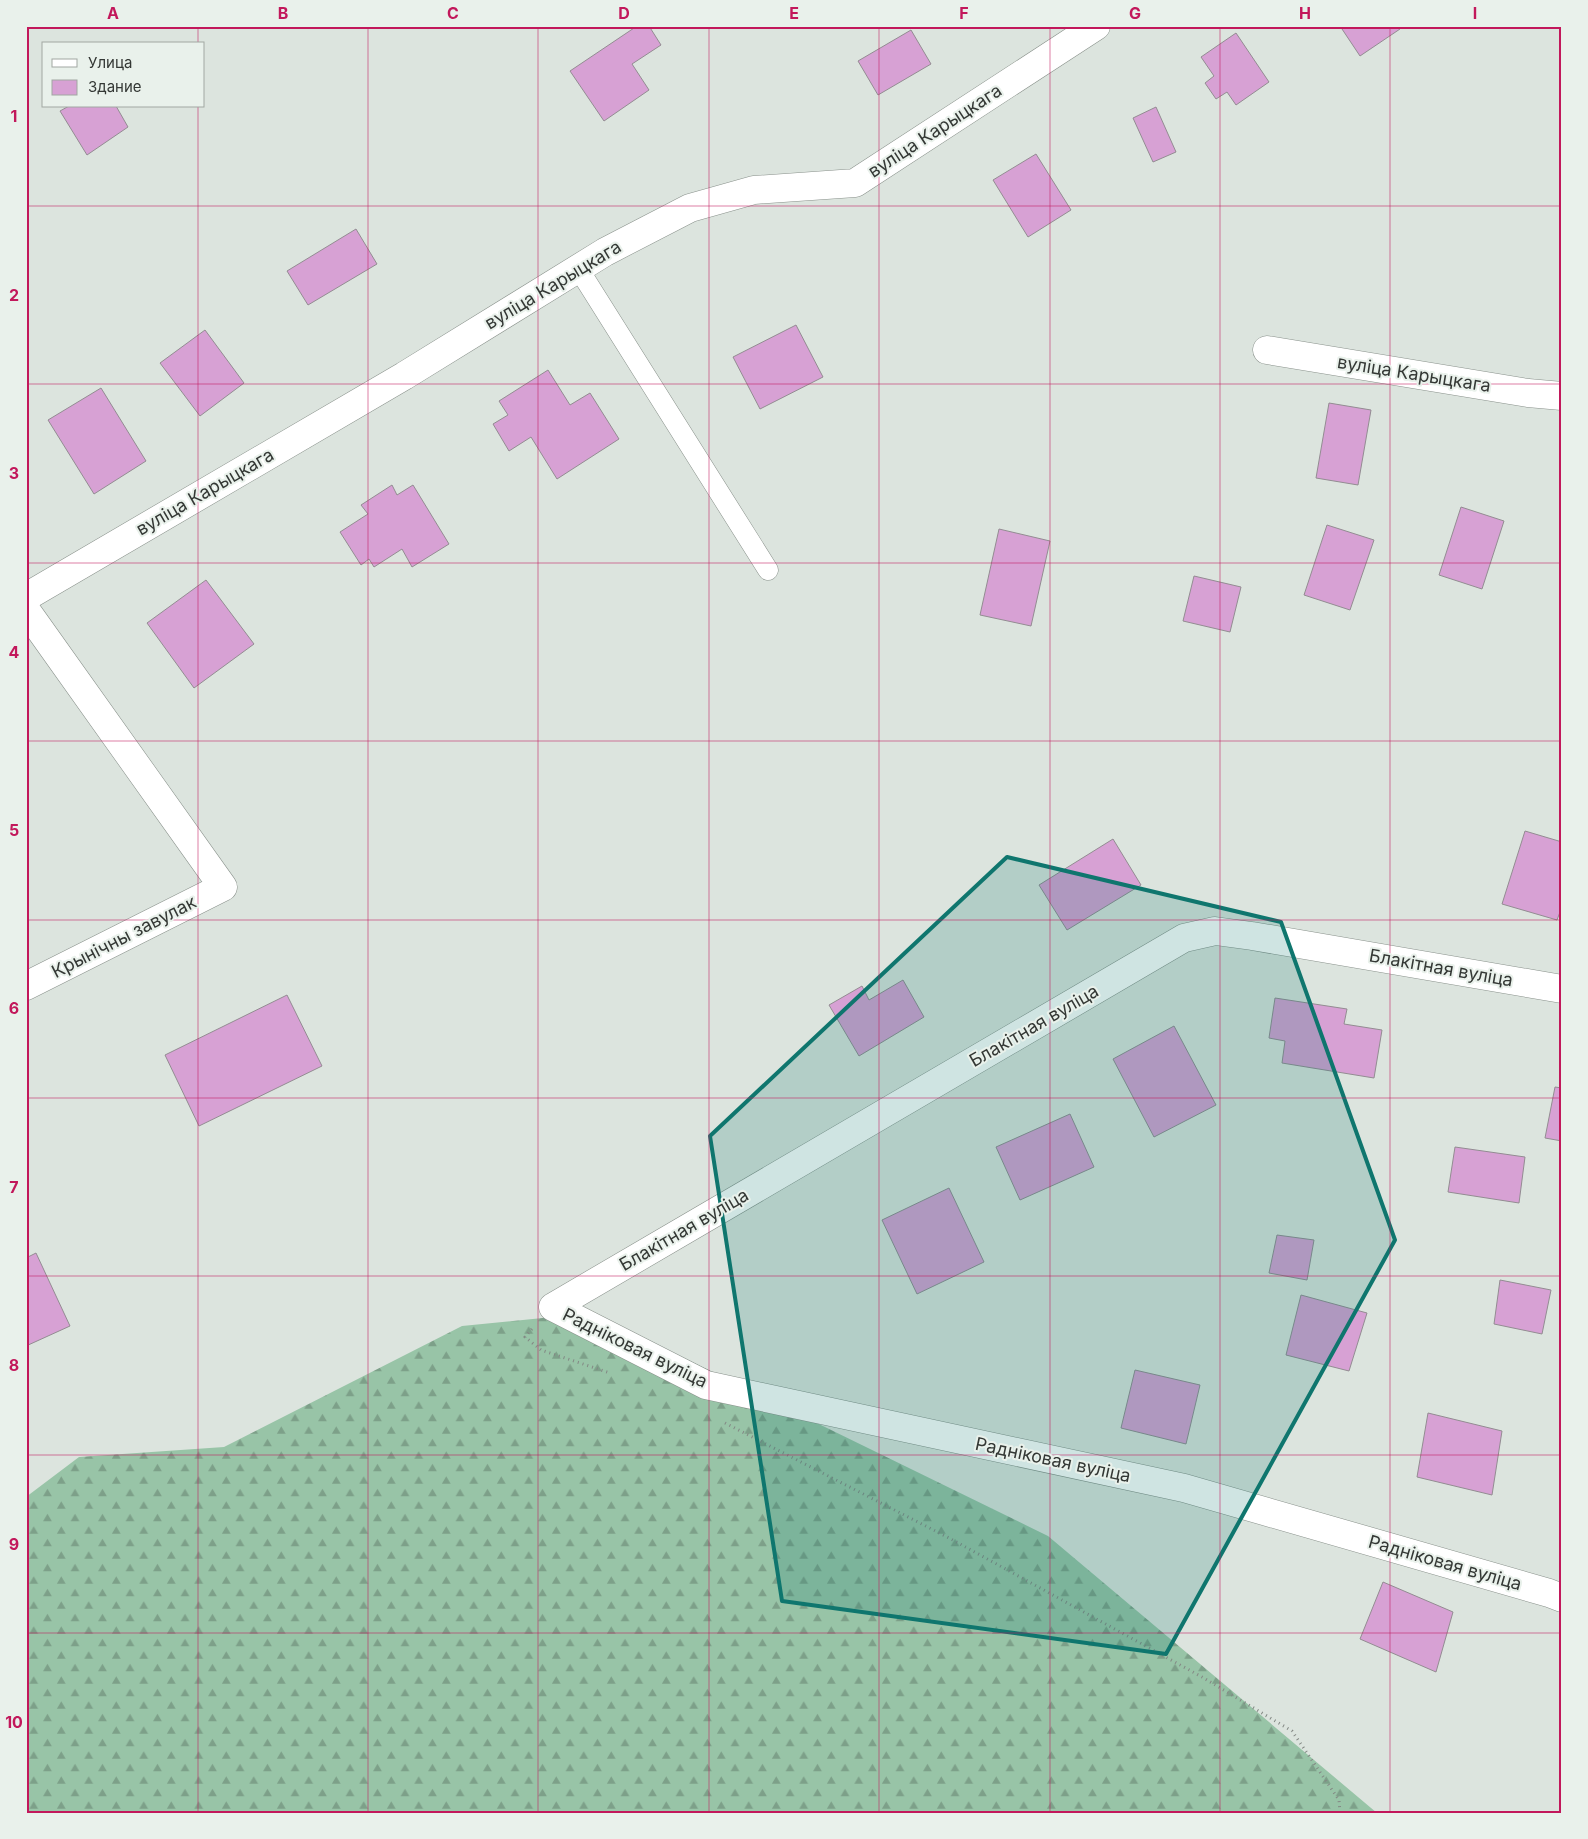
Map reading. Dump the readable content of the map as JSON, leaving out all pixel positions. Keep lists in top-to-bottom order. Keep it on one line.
{"streets":{"street":["вуліца Карыцкага","Крынічны завулак","Блакітная вуліца","Радніковая вуліца"]},"crossings":[["Блакітная вуліца","Радніковая вуліца"]],"legend":["Улица","Здание"],"grid":{"columns":["A","B","C","D","E","F","G","H","I"],"rows":["1","2","3","4","5","6","7","8","9","10"]}}
